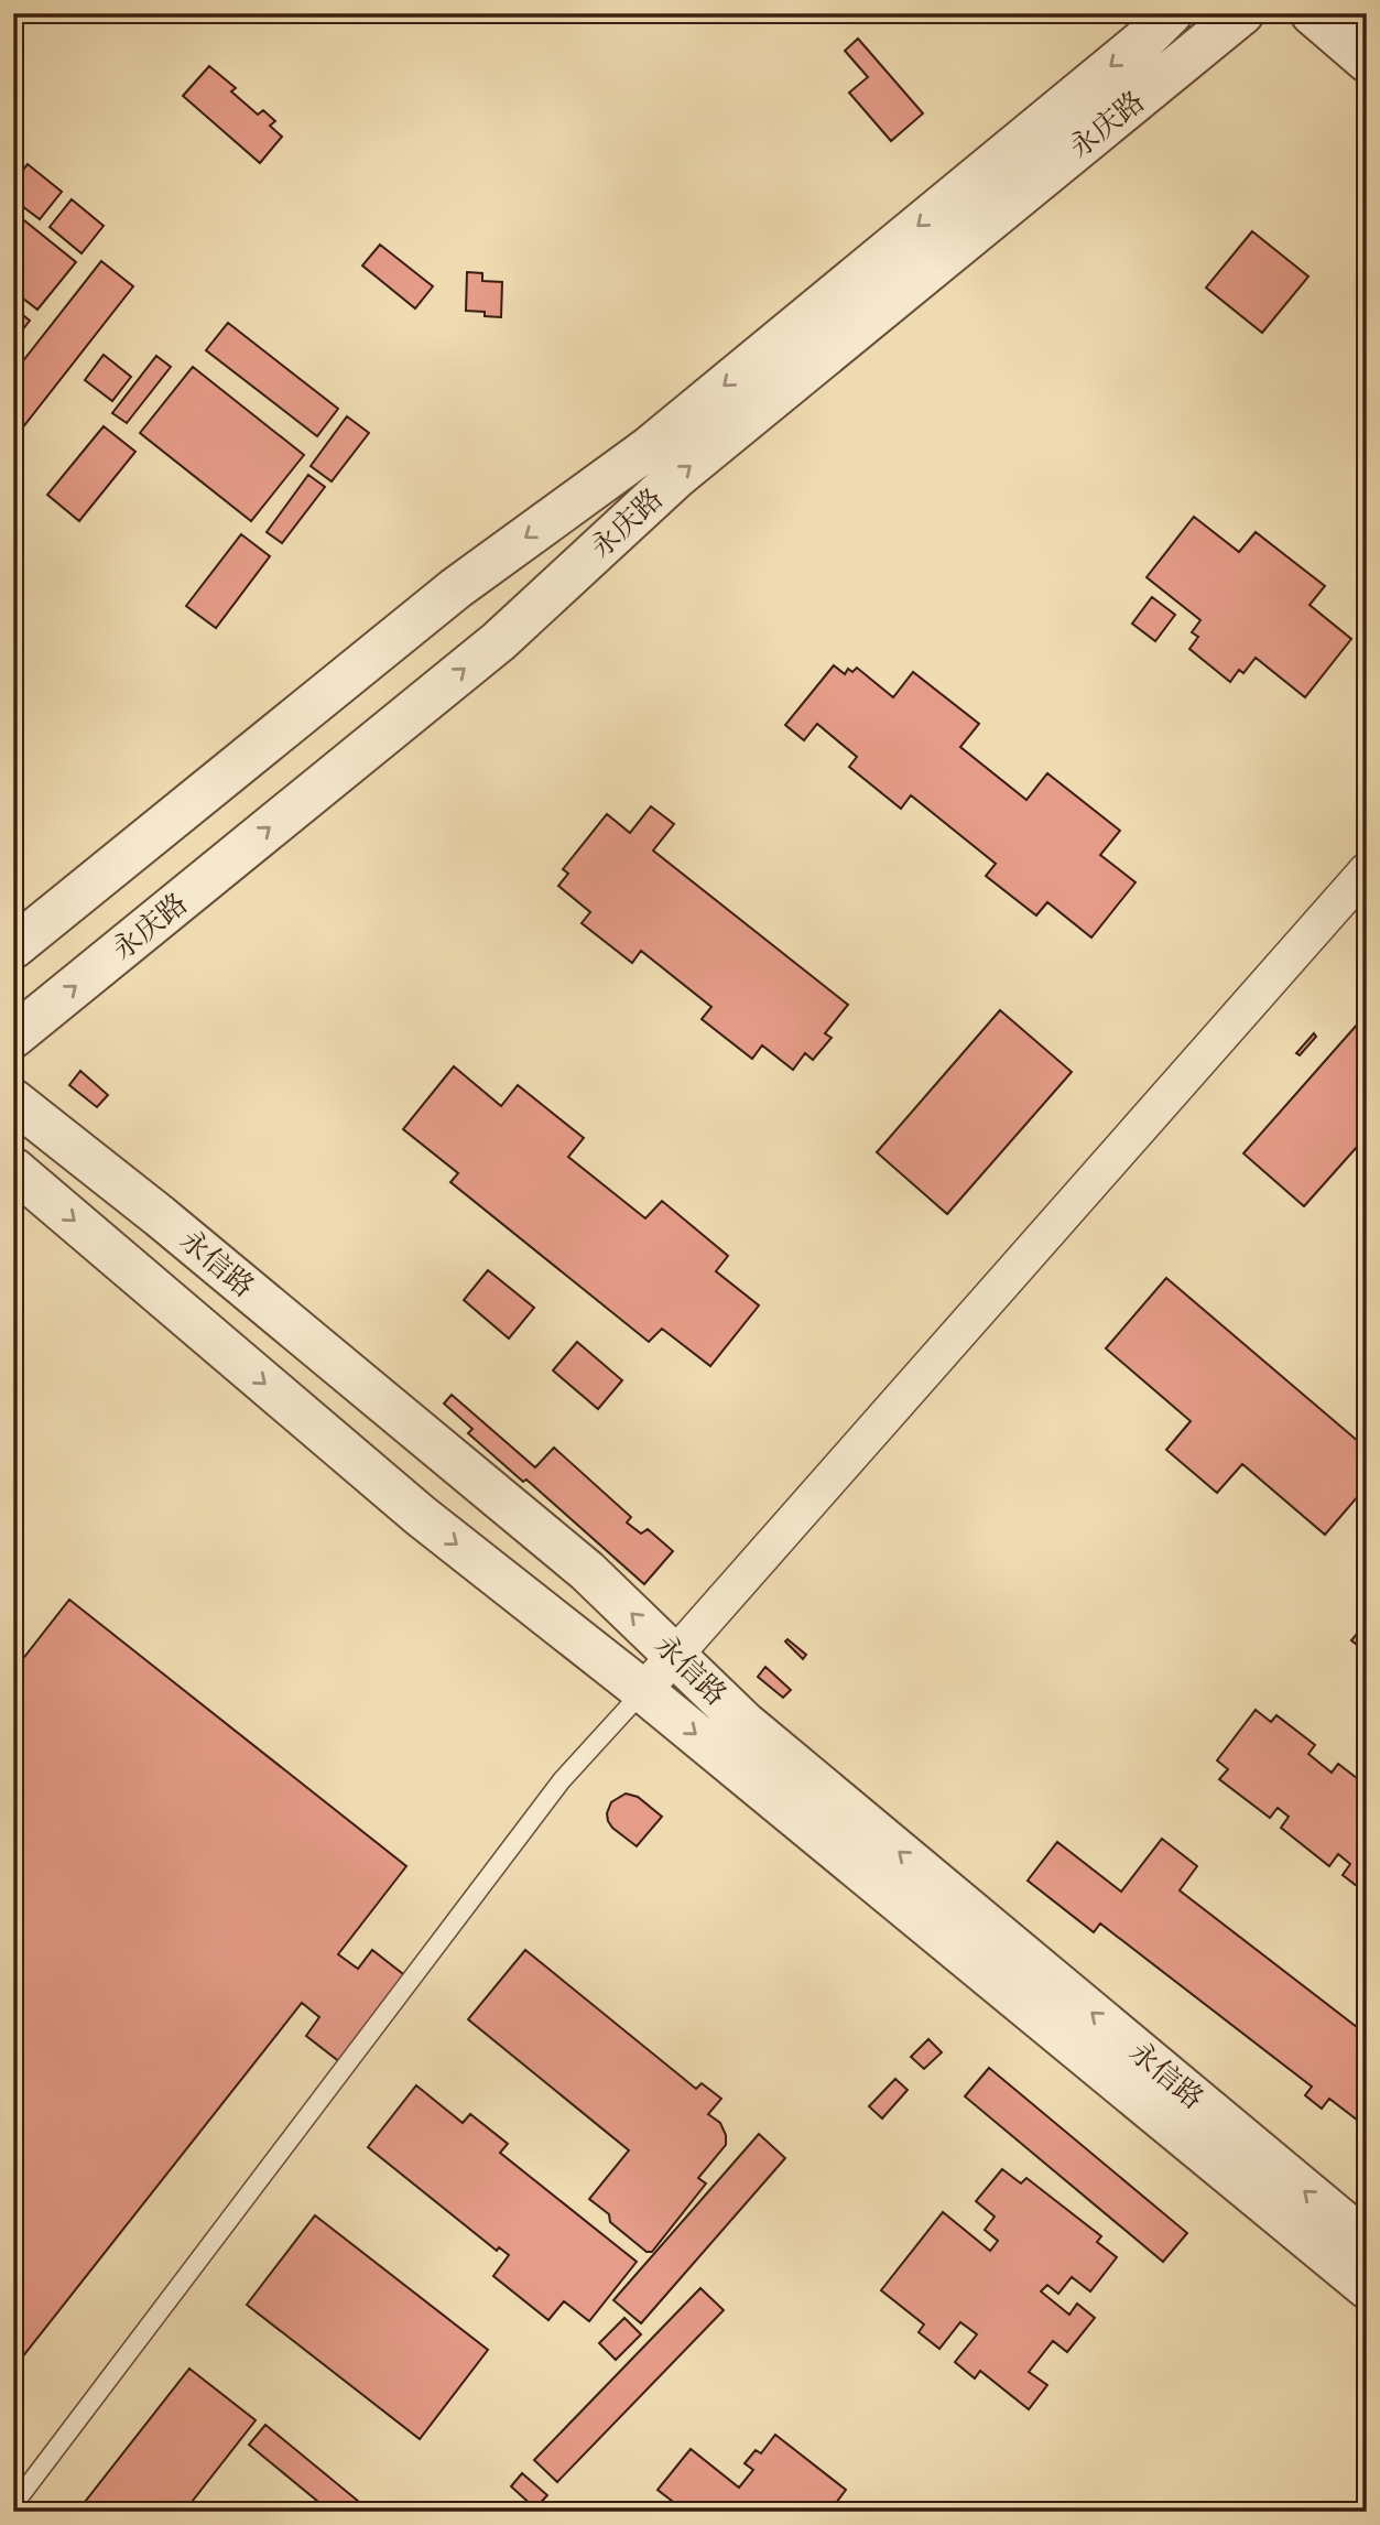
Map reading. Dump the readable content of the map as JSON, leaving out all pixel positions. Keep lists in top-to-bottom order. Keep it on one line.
{"streets":{"street":["永庆路","永信路"]}}
